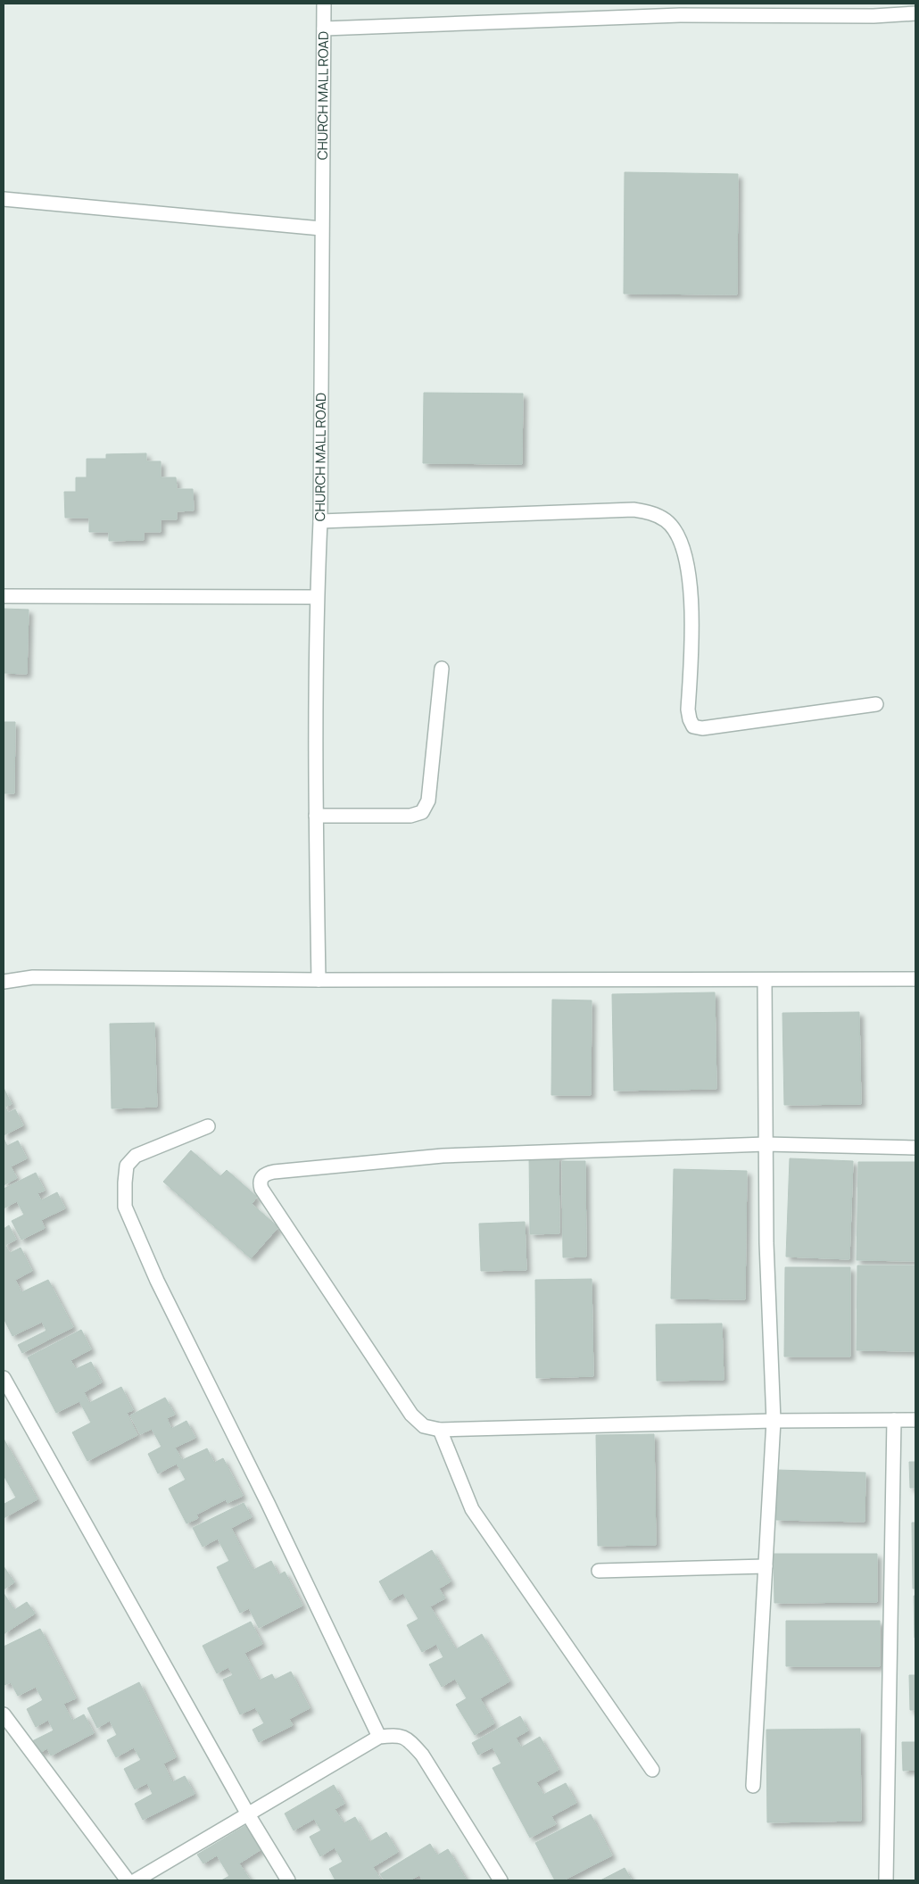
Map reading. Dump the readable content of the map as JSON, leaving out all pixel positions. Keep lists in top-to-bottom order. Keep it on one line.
{"streets":{"street":["CHURCH MALL ROAD"]}}
